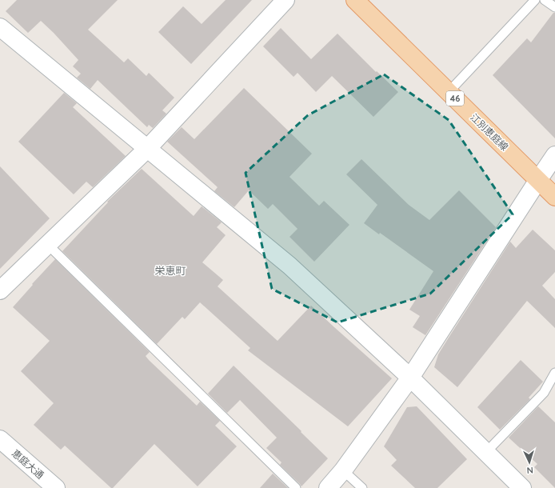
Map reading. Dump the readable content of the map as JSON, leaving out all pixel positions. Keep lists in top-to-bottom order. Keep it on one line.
{"streets":{"main road":["46","江別恵庭線"],"street":["恵庭大通"]},"districts":["栄恵町"],"north":"bottom"}
